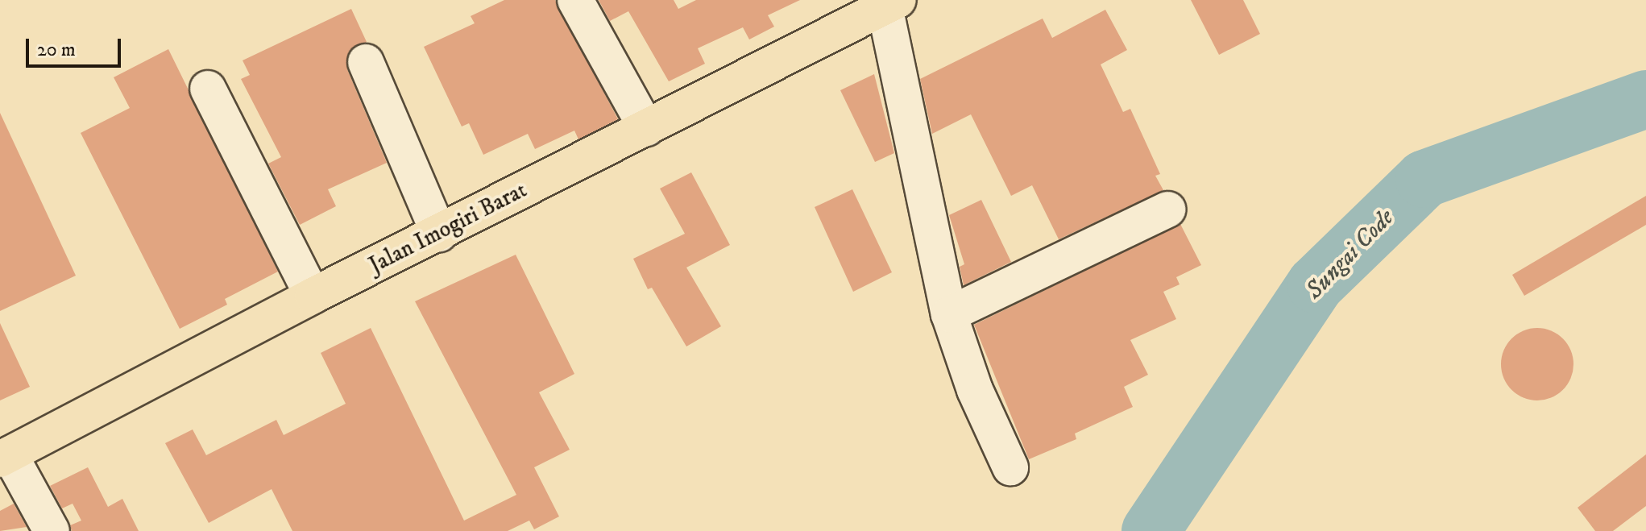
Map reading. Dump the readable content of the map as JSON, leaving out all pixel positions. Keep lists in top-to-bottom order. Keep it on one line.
{"streets":{"main road":["Jalan Imogiri Barat"]},"water":["Sungai Code"],"scale_bar":"20 m"}
